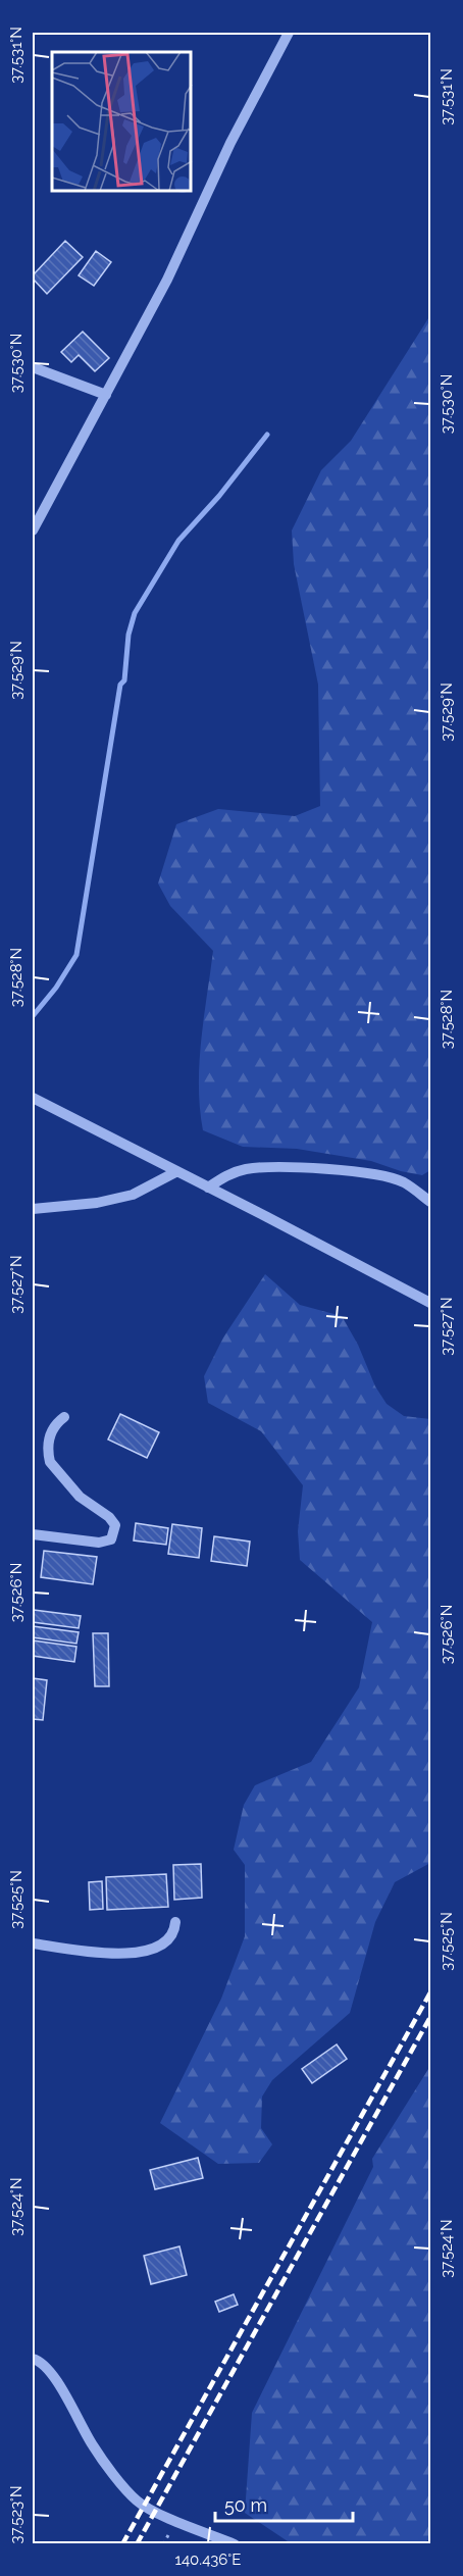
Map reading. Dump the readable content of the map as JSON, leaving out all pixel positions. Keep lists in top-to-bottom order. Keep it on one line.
{"scale_bar":"50 m","coordinates":["37.531°N","37.530°N","37.529°N","37.528°N","37.527°N","37.526°N","37.525°N","37.524°N","37.523°N","140.436°E"]}
